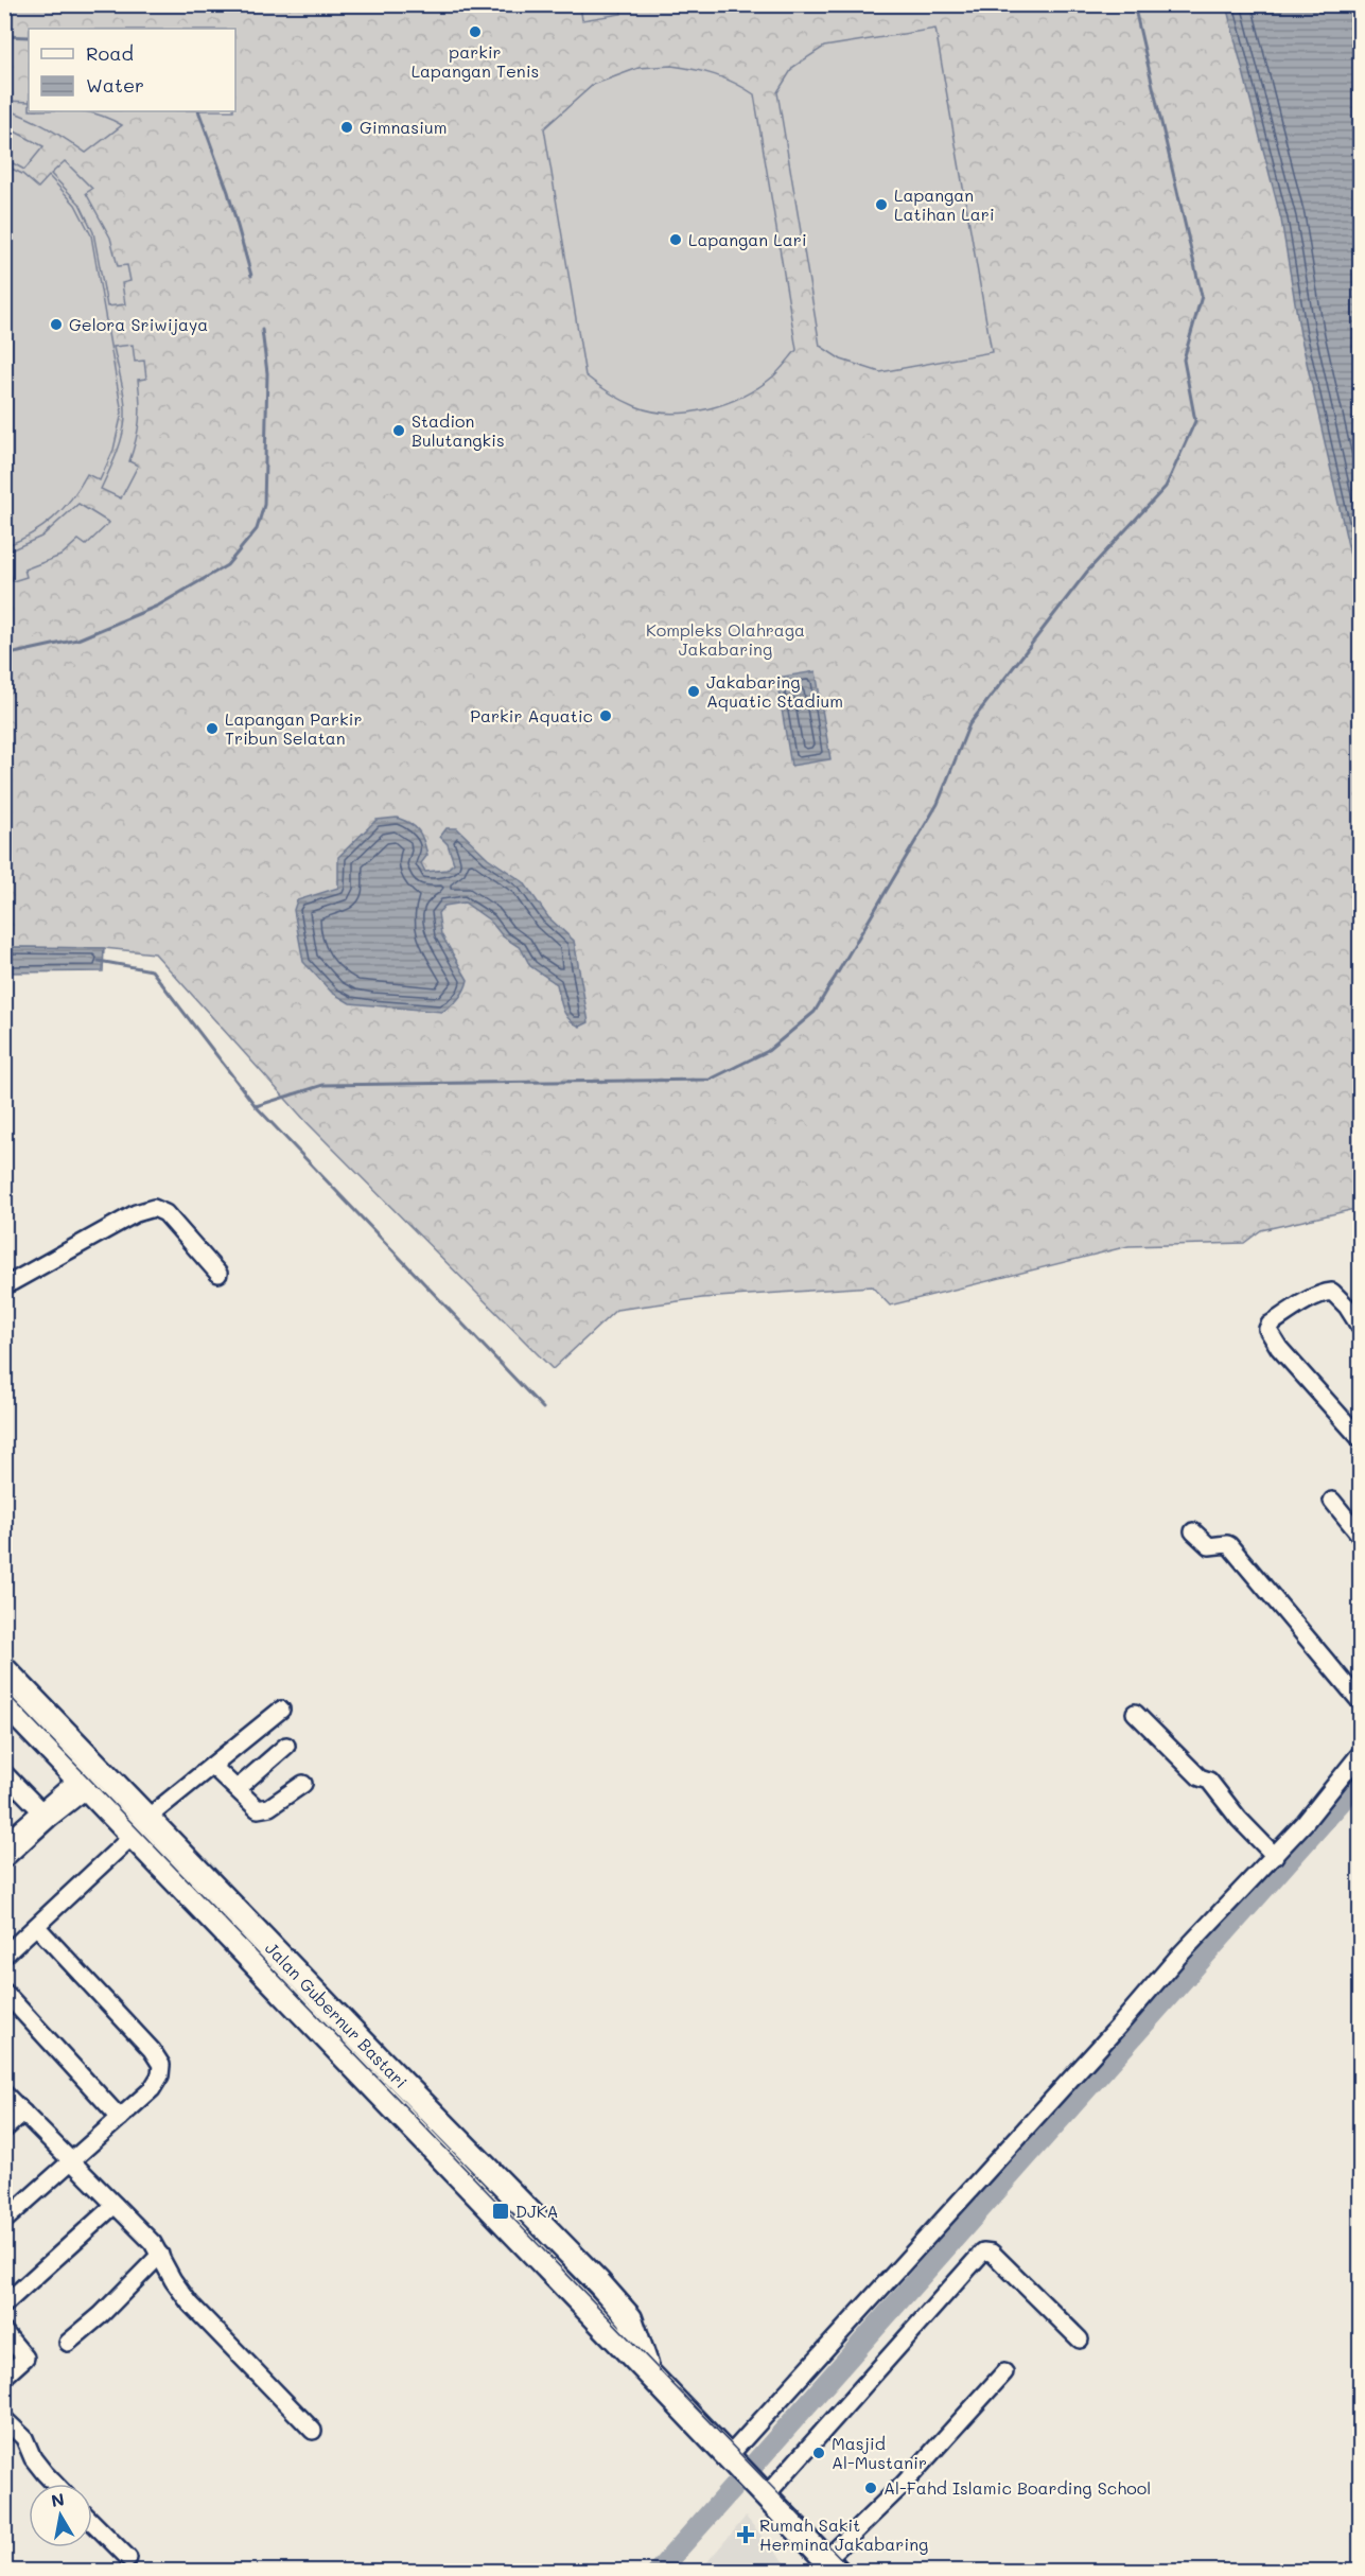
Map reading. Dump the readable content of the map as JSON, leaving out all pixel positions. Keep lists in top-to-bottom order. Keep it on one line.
{"streets":{"highway":["Jalan Gubernur Bastari"]},"parks":["Kompleks Olahraga Jakabaring"],"places":{"other":["parkir Lapangan Tenis","Gimnasium","Lapangan Latihan Lari","Lapangan Lari","Gelora Sriwijaya","Stadion Bulutangkis","Jakabaring Aquatic Stadium","Parkir Aquatic","Lapangan Parkir Tribun Selatan","Masjid Al-Mustanir","Al-Fahd Islamic Boarding School"],"transit":["DJKA"],"health":["Rumah Sakit Hermina Jakabaring"]},"legend":["Road","Water"],"north":"top"}
